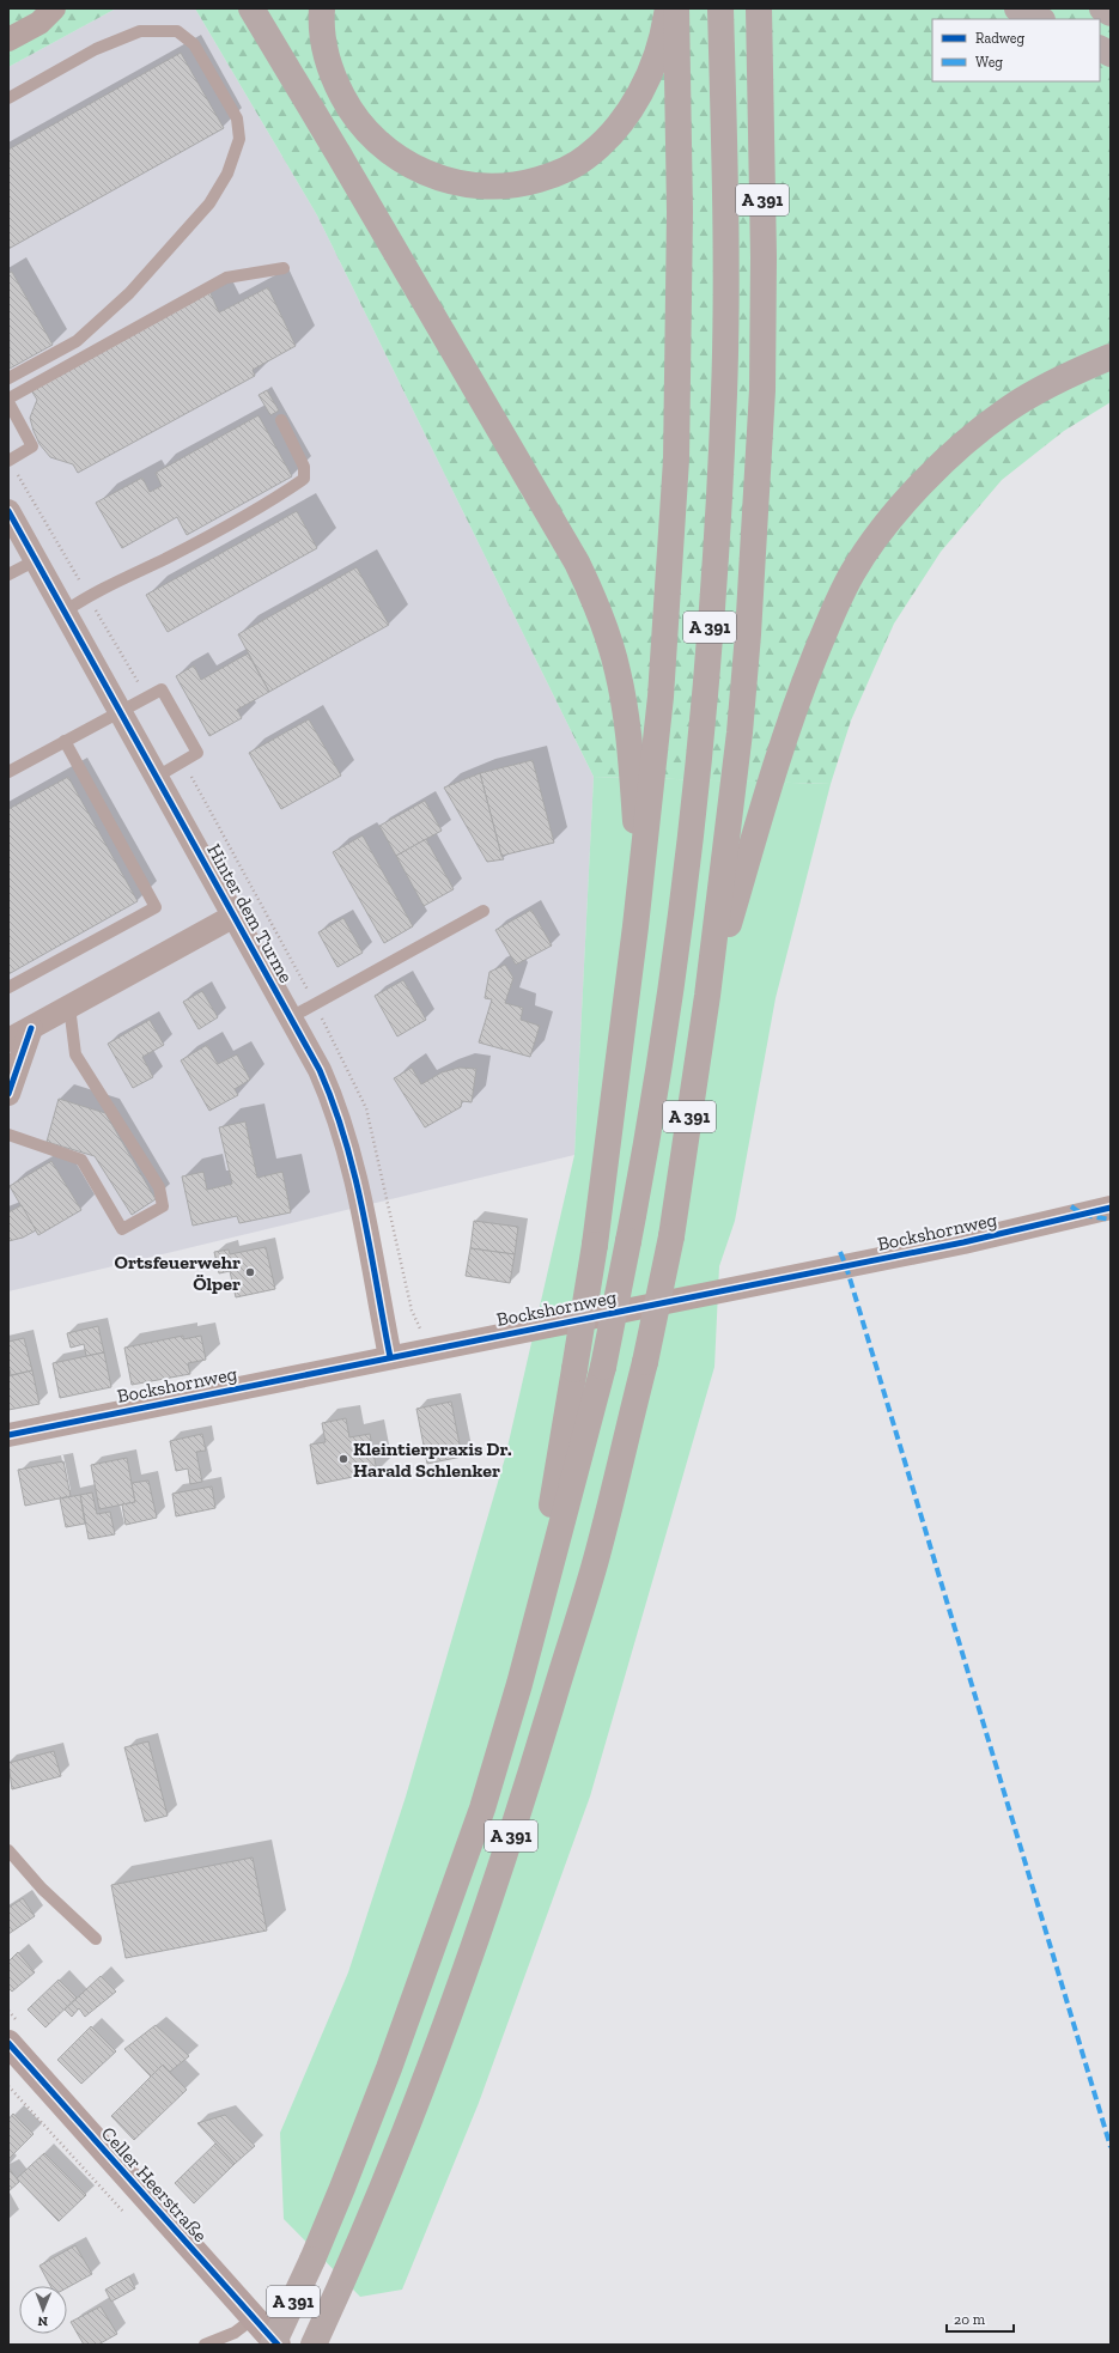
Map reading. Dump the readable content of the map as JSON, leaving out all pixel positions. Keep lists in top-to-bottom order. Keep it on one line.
{"streets":{"highway":["A 391"],"main road":["Celler Heerstraße"],"street":["Hinter dem Turme","Bockshornweg"]},"crossings":[["Hinter dem Turme","Bockshornweg"]],"places":["Ortsfeuerwehr Ölper","Kleintierpraxis Dr. Harald Schlenker"],"legend":["Radweg","Weg"],"scale_bar":"20 m","north":"bottom"}
